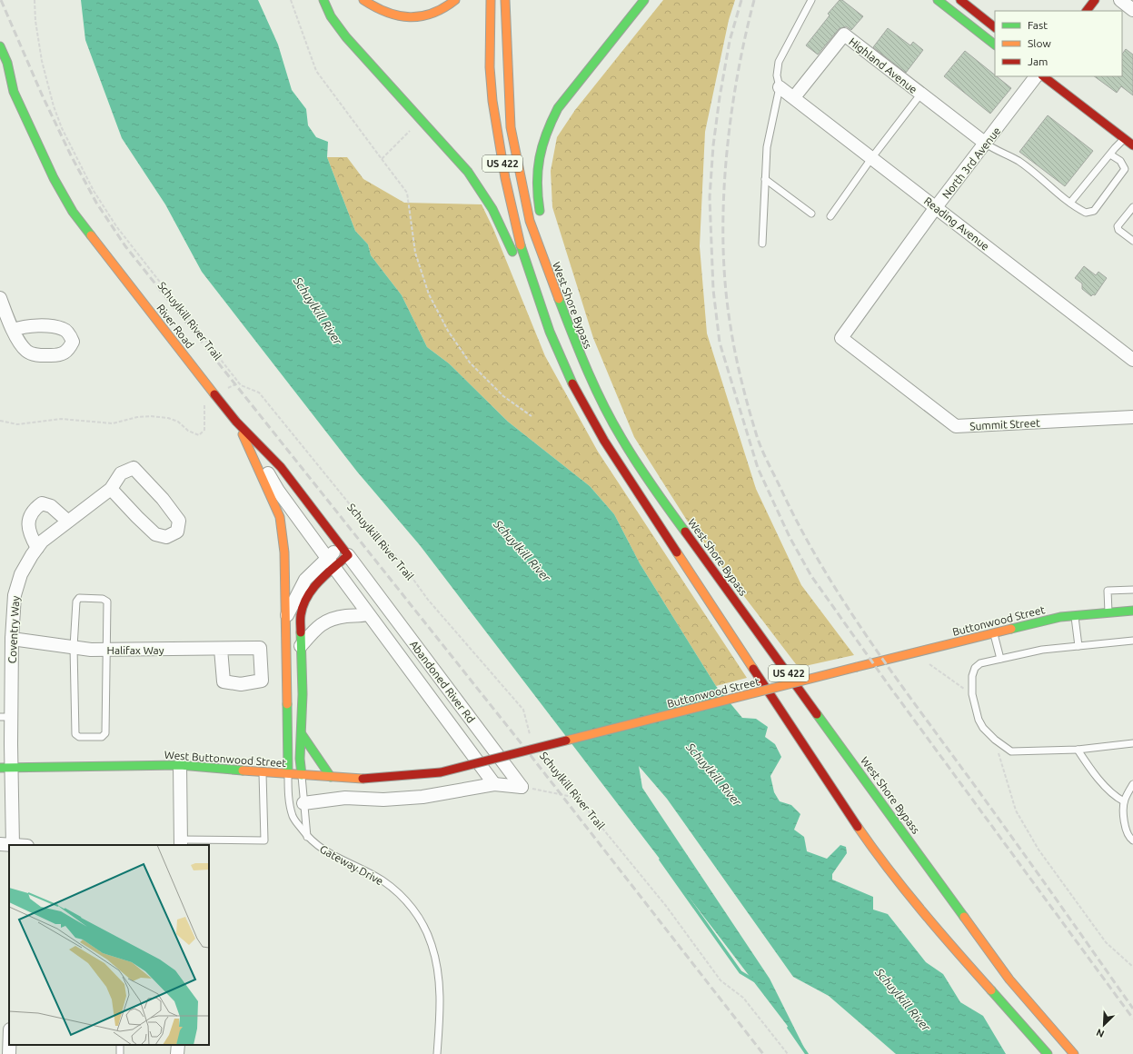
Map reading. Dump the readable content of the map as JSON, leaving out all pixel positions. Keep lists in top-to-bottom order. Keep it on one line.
{"streets":{"main road":["US 422","West Shore Bypass","River Road","Buttonwood Street","West Buttonwood Street"],"street":["Highland Avenue","North 3rd Avenue","Reading Avenue","Summit Street","Coventry Way","Halifax Way","Abandoned River Rd"],"lane":["Gateway Drive"],"path":["Schuylkill River Trail"]},"crossings":[["Highland Avenue","North 3rd Avenue"],["Highland Avenue","Reading Avenue"],["North 3rd Avenue","Reading Avenue"],["North 3rd Avenue","Summit Street"],["River Road","Abandoned River Rd"],["Buttonwood Street","West Buttonwood Street"],["Coventry Way","Halifax Way"],["Coventry Way","West Buttonwood Street"],["West Buttonwood Street","Gateway Drive"]],"water":["Schuylkill River"],"legend":["Fast","Slow","Jam"],"north":"bottom left"}
